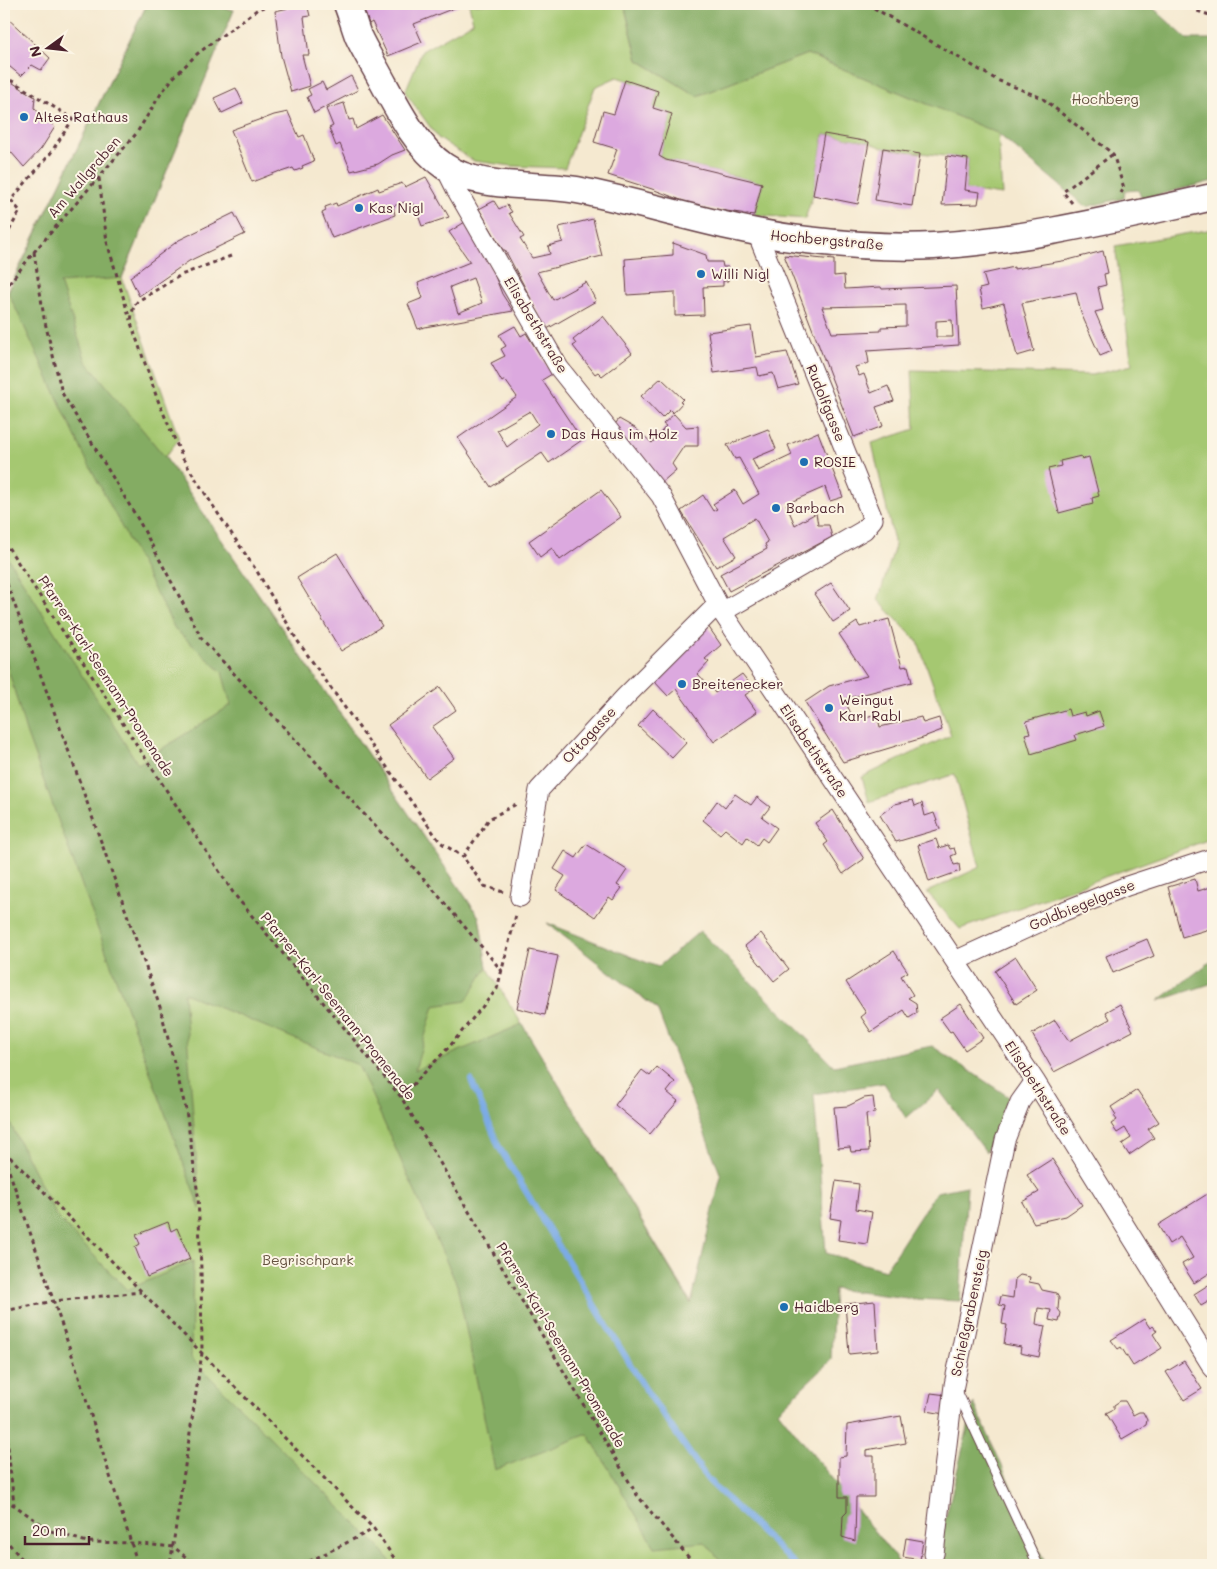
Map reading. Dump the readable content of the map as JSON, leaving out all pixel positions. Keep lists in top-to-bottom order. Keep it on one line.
{"streets":{"main road":["Hochbergstraße","Elisabethstraße"],"street":["Rudolfgasse","Ottogasse","Goldbiegelgasse","Schießgrabensteig"],"path":["Am Wallgraben","Pfarrer-Karl-Seemann-Promenade"]},"crossings":[["Hochbergstraße","Elisabethstraße"],["Hochbergstraße","Rudolfgasse"],["Elisabethstraße","Rudolfgasse"],["Elisabethstraße","Ottogasse"],["Elisabethstraße","Goldbiegelgasse"],["Elisabethstraße","Schießgrabensteig"],["Rudolfgasse","Ottogasse"]],"parks":["Hochberg","Begrischpark"],"places":["Altes Rathaus","Kas Nigl","Willi Nigl","Das Haus im Holz","ROSIE","Barbach","Breitenecker","Weingut Karl Rabl","Haidberg"],"scale_bar":"20 m","north":"left"}
